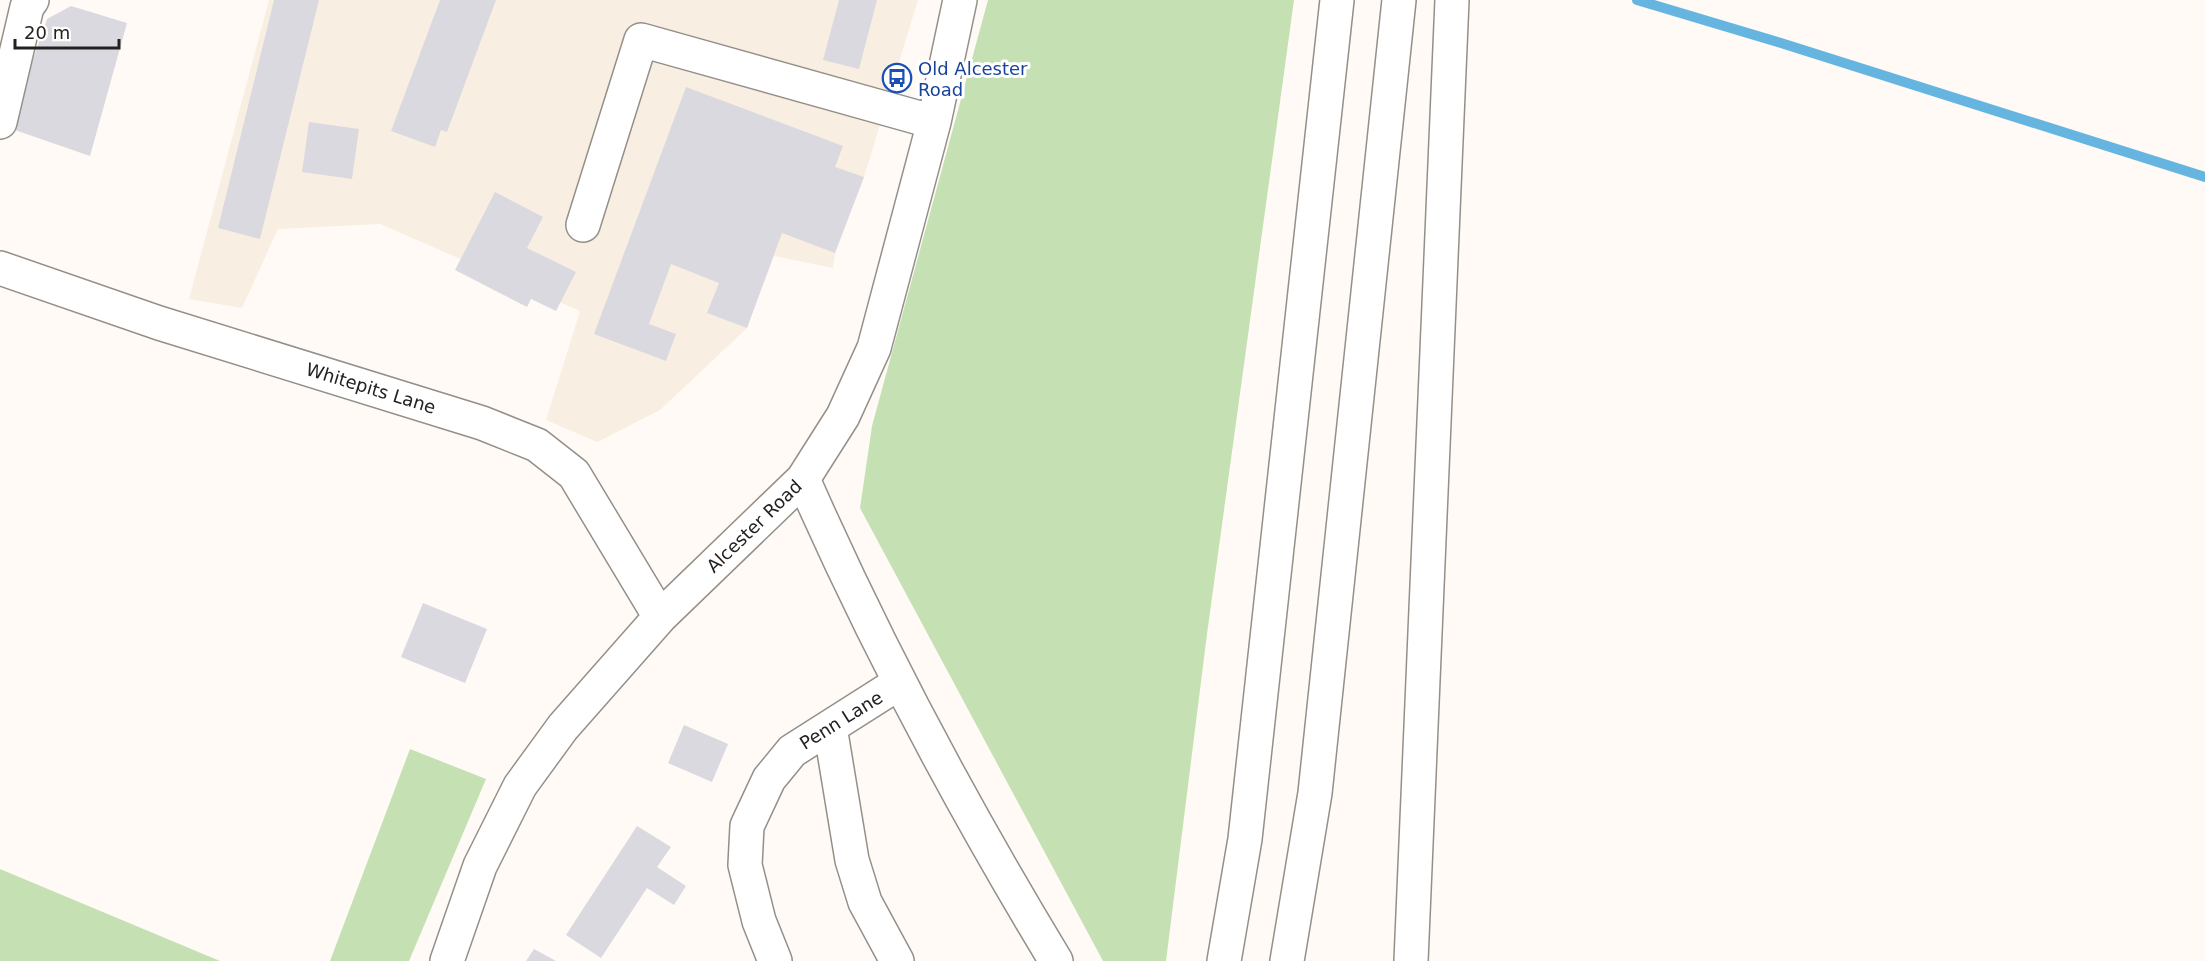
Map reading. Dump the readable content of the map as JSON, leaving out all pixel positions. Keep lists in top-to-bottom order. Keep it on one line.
{"streets":{"main road":["Whitepits Lane","Alcester Road","Penn Lane"]},"crossings":[["Whitepits Lane","Alcester Road"],["Alcester Road","Penn Lane"]],"places":{"bus stop":["Old Alcester Road"]},"scale_bar":"20 m"}
